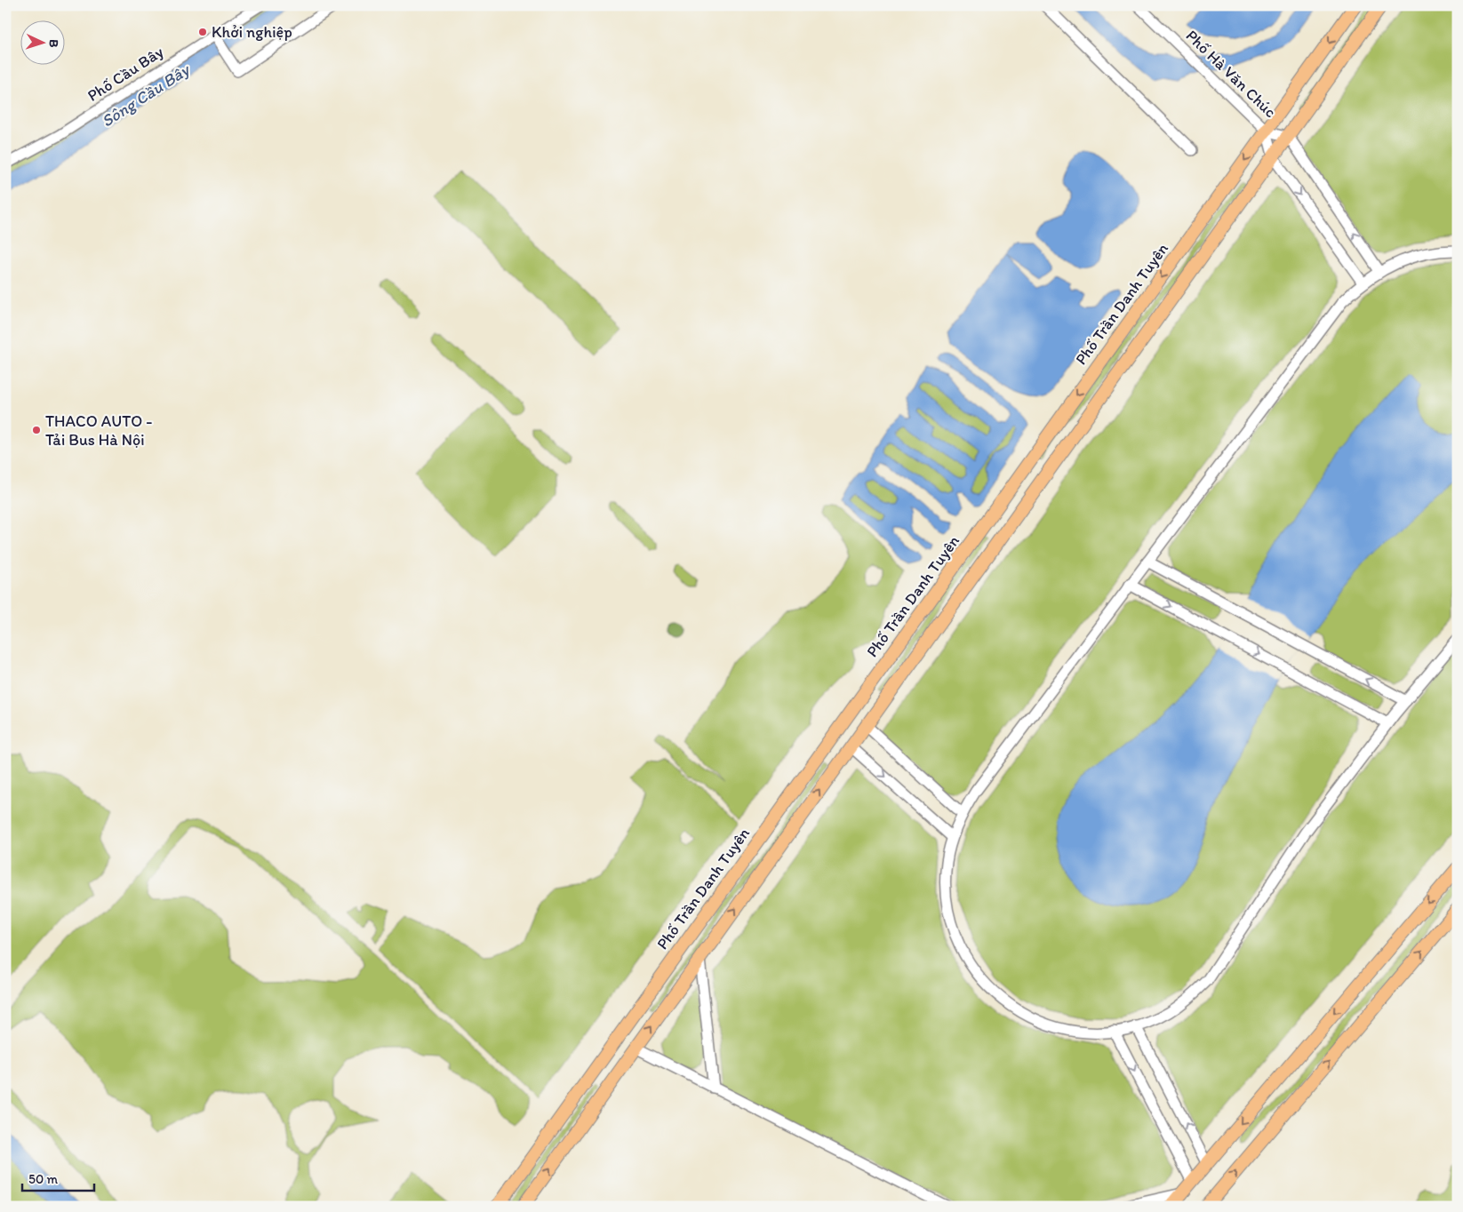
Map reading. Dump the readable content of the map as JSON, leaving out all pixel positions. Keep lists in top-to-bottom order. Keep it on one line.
{"streets":{"main road":["Phố Trần Danh Tuyên"],"street":["Phố Cầu Bây","Phố Hà Văn Chúc"]},"crossings":[["Phố Hà Văn Chúc","Phố Trần Danh Tuyên"]],"water":["Sông Cầu Bây"],"places":["Khởi nghiệp","THACO AUTO - Tải Bus Hà Nội"],"scale_bar":"50 m","north":"right"}
